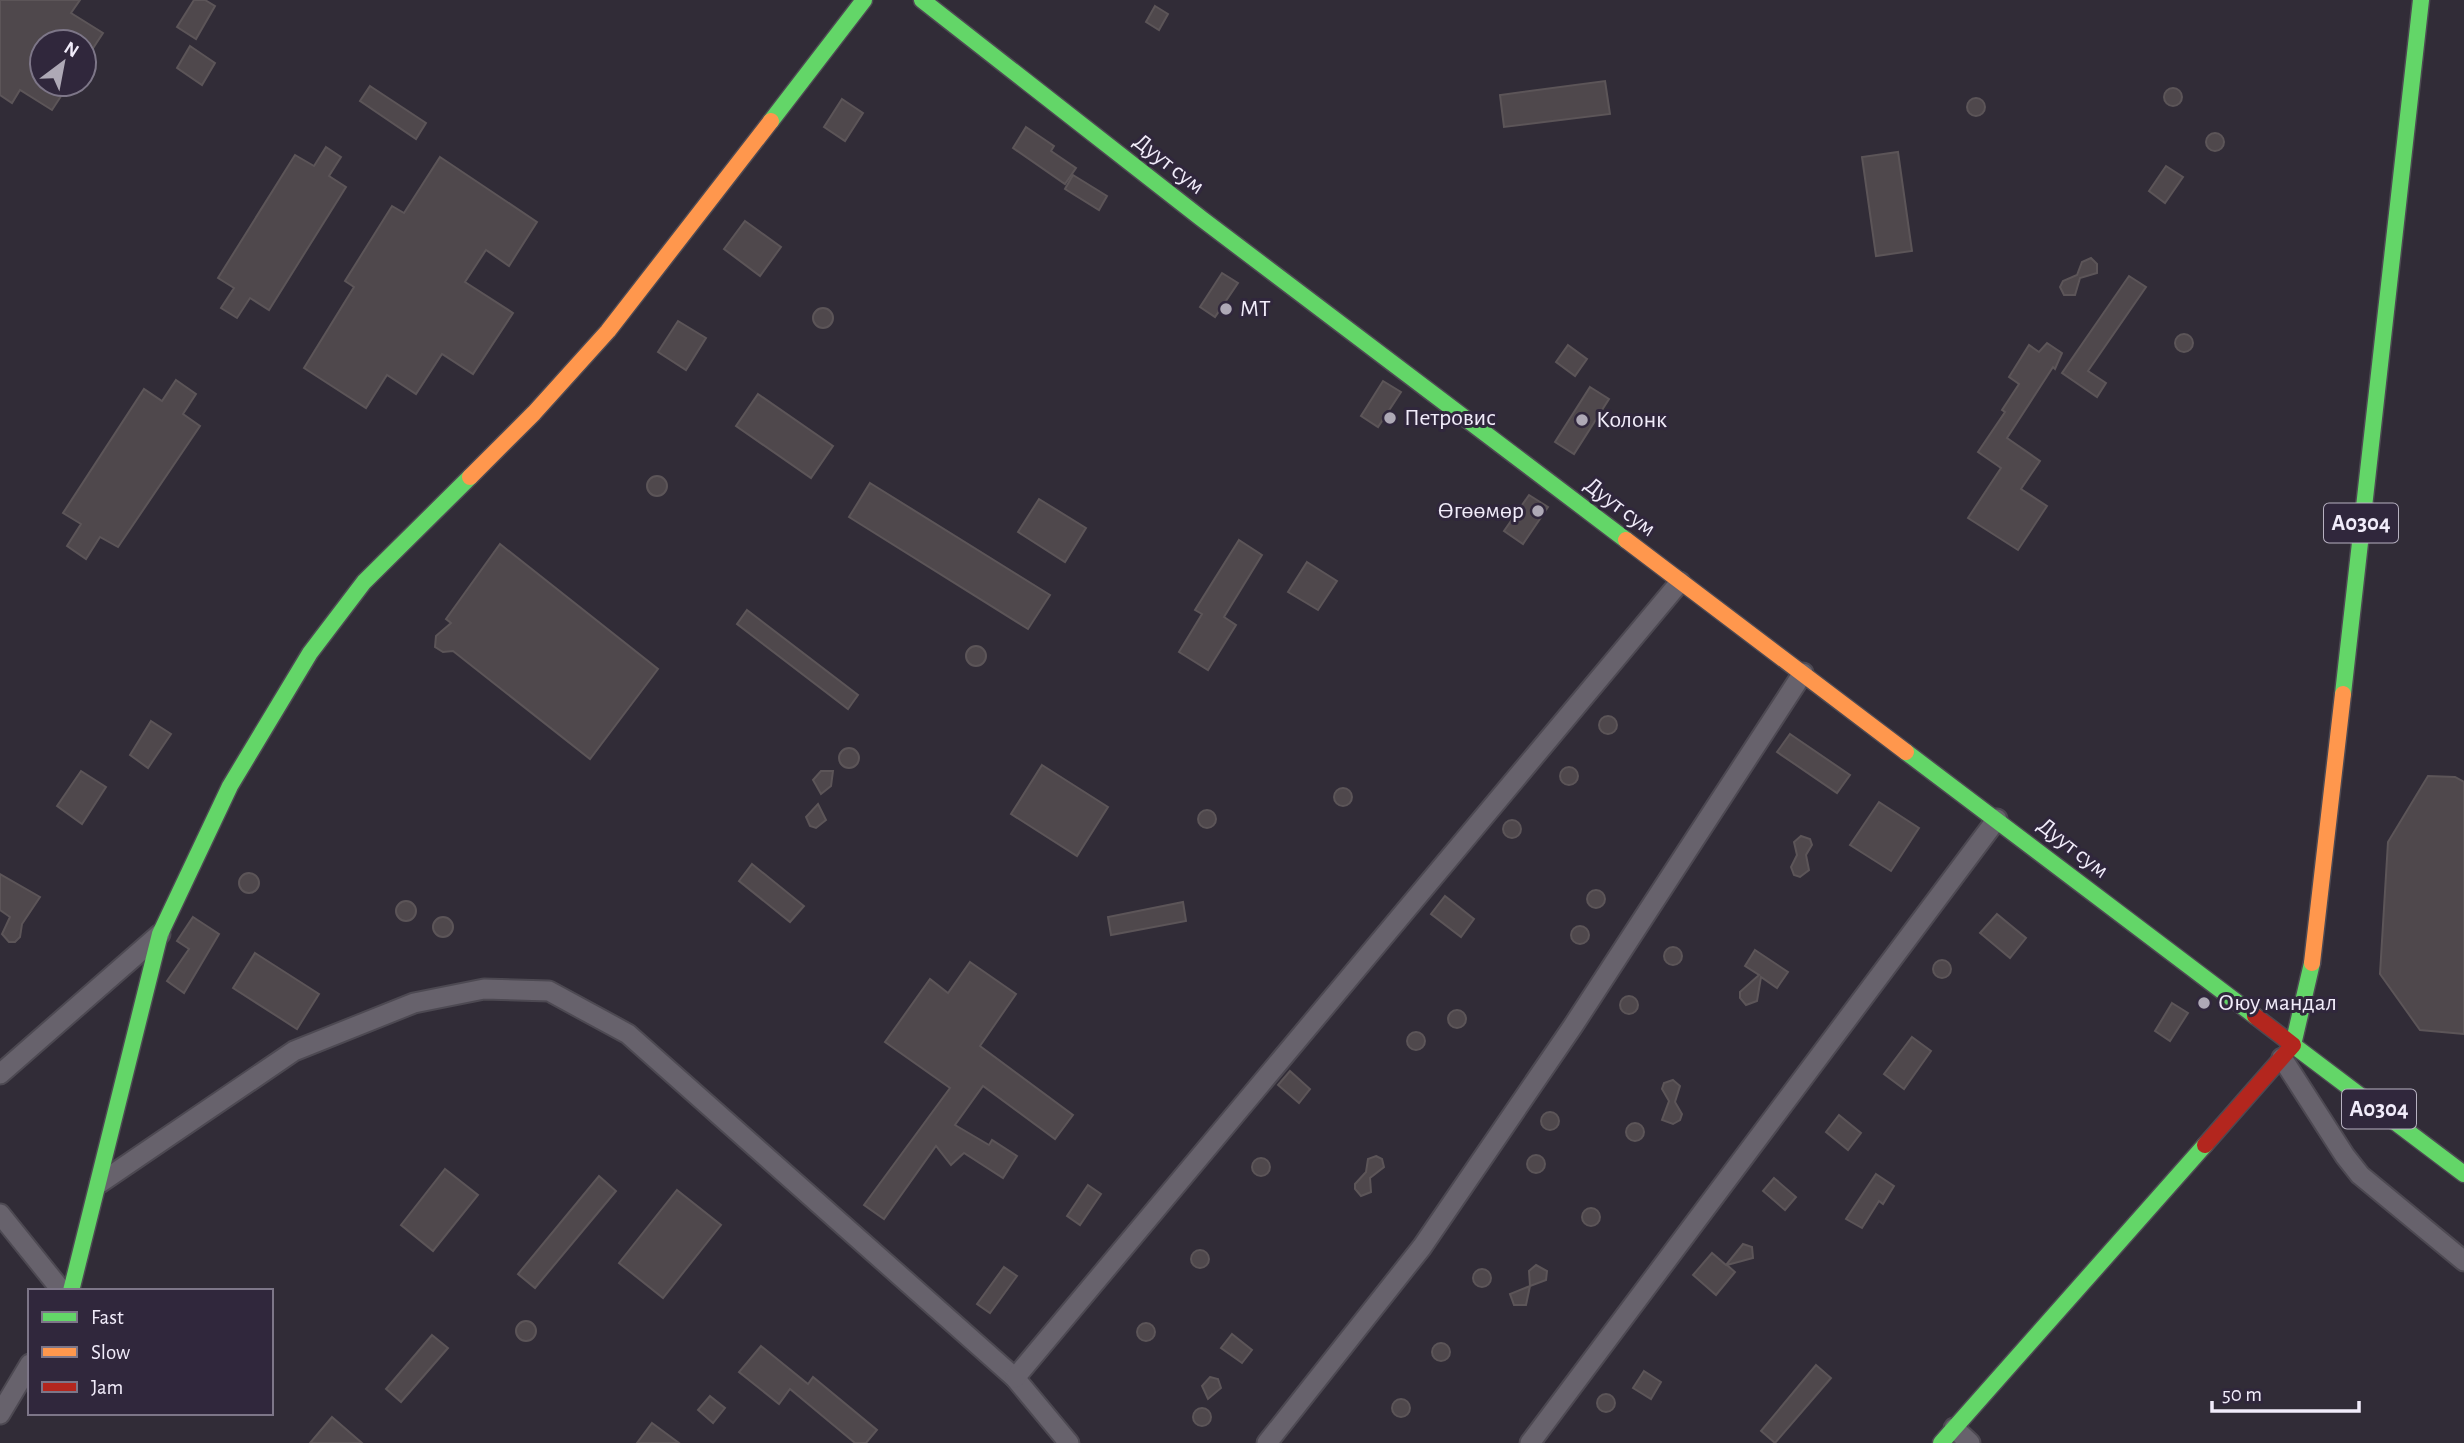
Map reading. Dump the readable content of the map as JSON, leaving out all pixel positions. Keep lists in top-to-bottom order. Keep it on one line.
{"streets":{"main road":["Дуут сум","A0304"]},"crossings":[["Дуут сум","A0304"]],"places":["MT","Петровиc","Колонк","Өгөөмөр","Оюу мандал"],"legend":["Fast","Slow","Jam"],"scale_bar":"50 m","north":"top right"}
